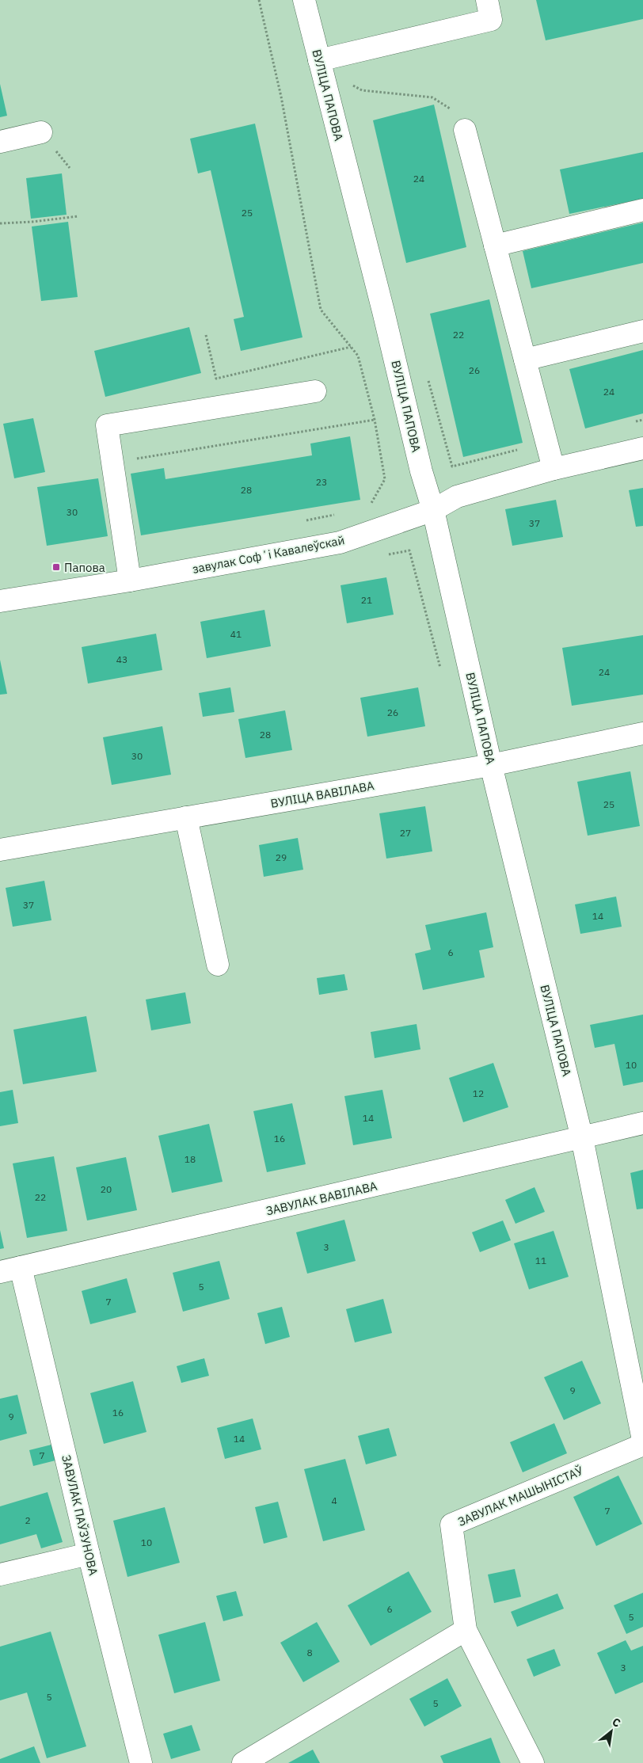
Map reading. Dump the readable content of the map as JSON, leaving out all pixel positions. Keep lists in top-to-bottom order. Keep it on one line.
{"streets":{"street":["ВУЛІЦА ПАПОВА","завулак Софʼі Кавалеўскай","ВУЛІЦА ВАВІЛАВА","ЗАВУЛАК ВАВІЛАВА","ЗАВУЛАК МАШЫНІСТАЎ","ЗАВУЛАК ПАЎЗУНОВА"]},"crossings":[["ВУЛІЦА ПАПОВА","завулак Софʼі Кавалеўскай"],["ВУЛІЦА ПАПОВА","ВУЛІЦА ВАВІЛАВА"],["ВУЛІЦА ПАПОВА","ЗАВУЛАК ВАВІЛАВА"],["ЗАВУЛАК ВАВІЛАВА","ЗАВУЛАК ПАЎЗУНОВА"]],"places":{"transit":["Папова"]},"house_numbers":["24","25","22","26","24","23","28","30","37","21","41","43","24","26","28","30","25","27","29","37","14","6","10","12","14","16","18","20","22","3","11","5","7","9","16","9","14","7","4","7","2","10","6","5","8","3","5","5"],"north":"top right"}
